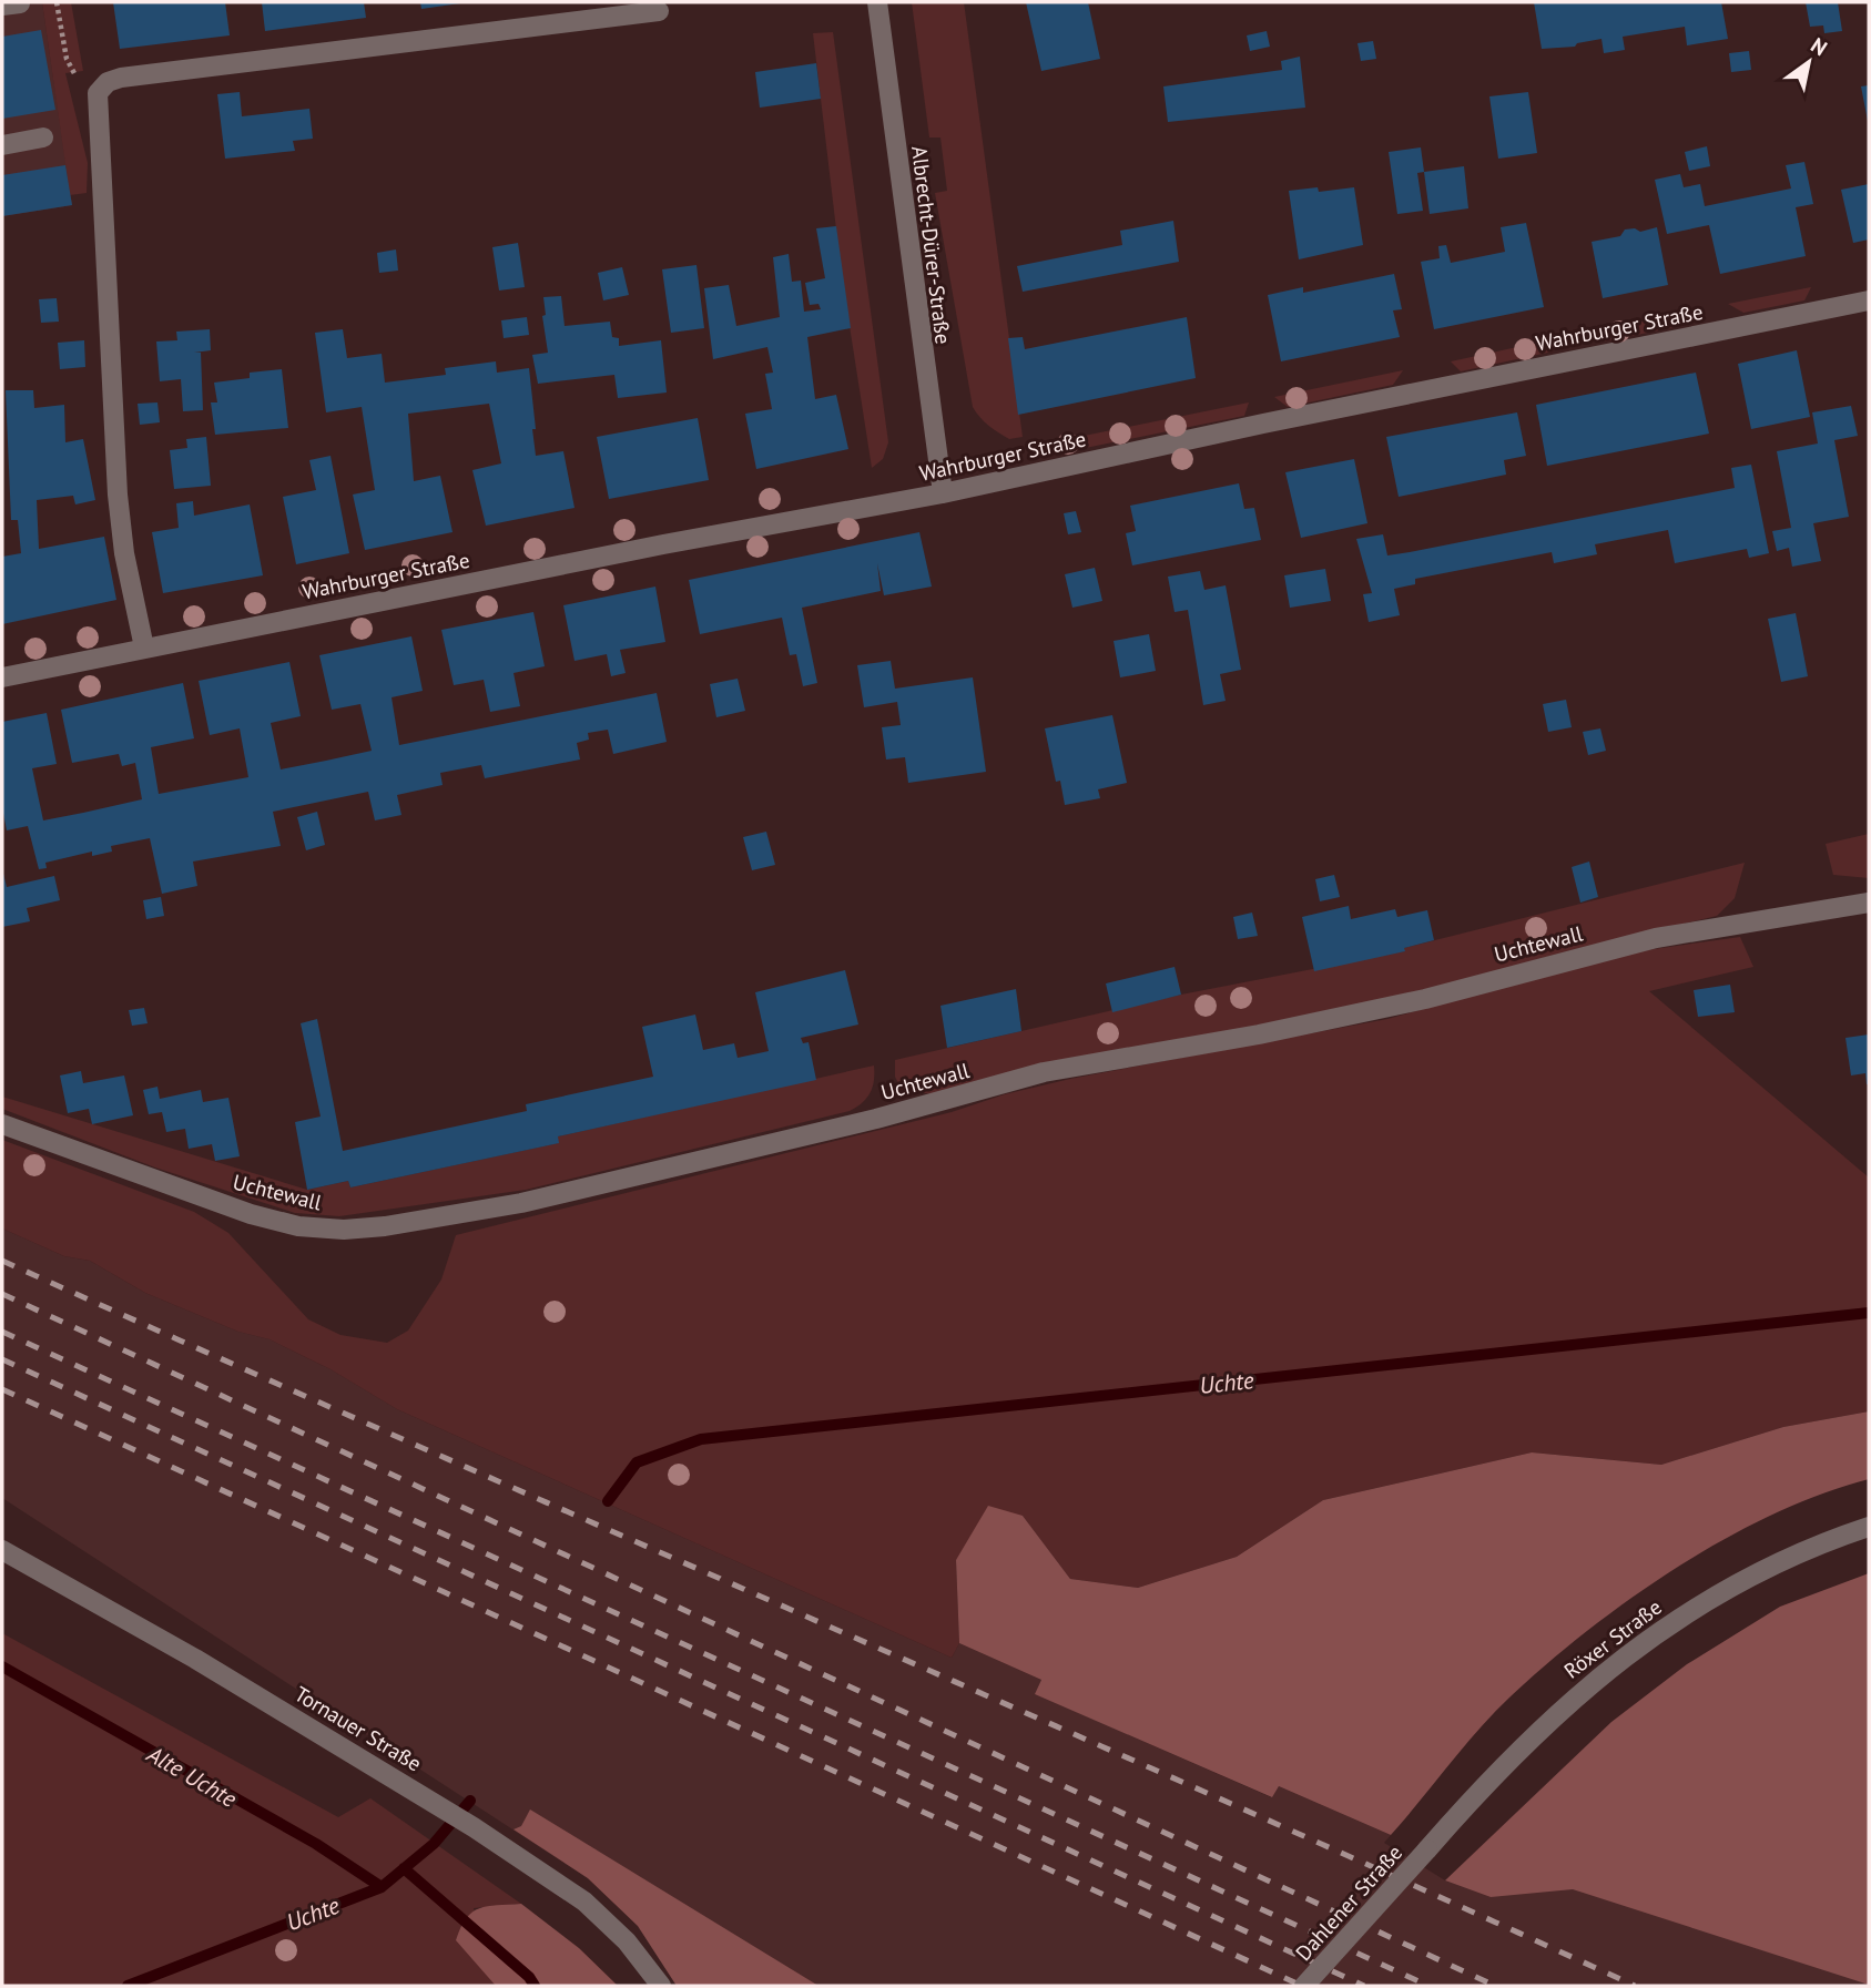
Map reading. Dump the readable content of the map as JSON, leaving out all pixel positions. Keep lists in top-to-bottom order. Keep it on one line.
{"streets":{"street":["Albrecht-Dürer-Straße","Wahrburger Straße","Uchtewall","Röxer Straße","Tornauer Straße","Dahlener Straße"]},"crossings":[["Albrecht-Dürer-Straße","Wahrburger Straße"],["Röxer Straße","Dahlener Straße"]],"water":["Uchte","Alte Uchte"],"north":"top right"}
